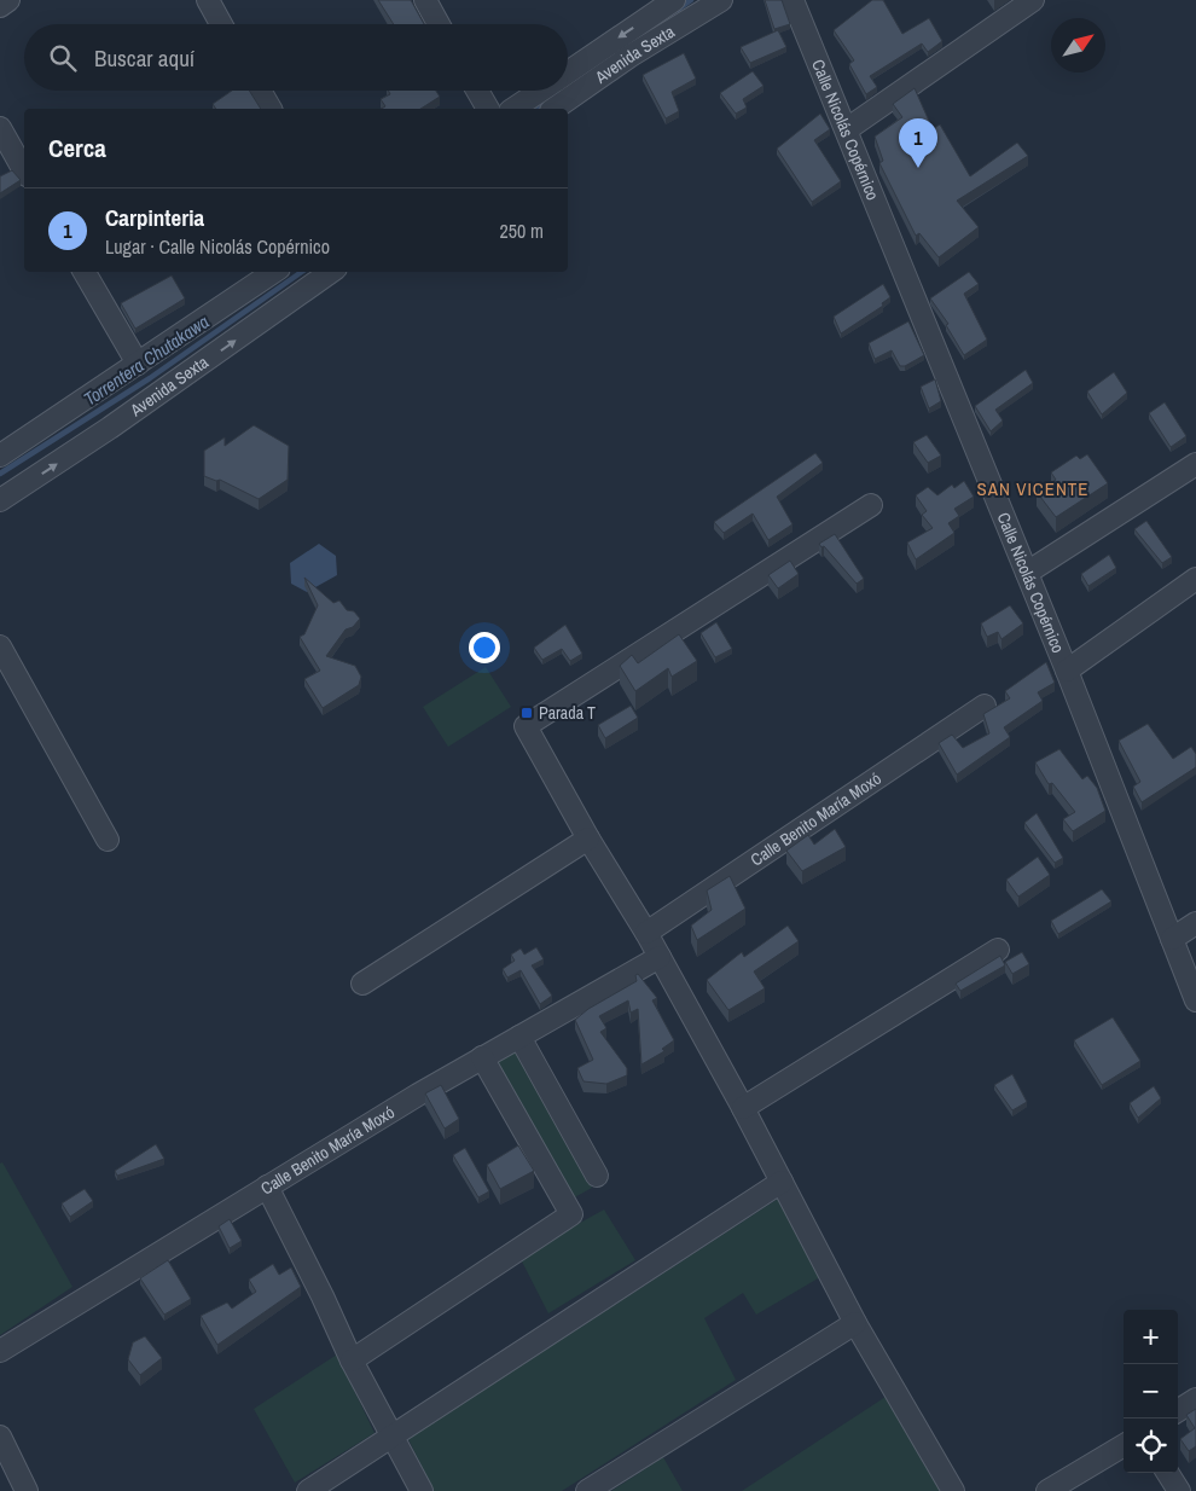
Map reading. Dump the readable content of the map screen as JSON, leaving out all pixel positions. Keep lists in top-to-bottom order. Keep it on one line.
{"streets":{"street":["Avenida Sexta","Calle Nicolás Copérnico","Calle Benito María Moxó"]},"districts":["SAN VICENTE"],"water":["Torrentera Chutakawa"],"places":{"transit":["Parada T"]},"north":"top right","page":{"search":"Buscar aquí","heading":"Cerca","pins":"1","list":[{"mark":"1","name":"Carpinteria","note":"Lugar · Calle Nicolás Copérnico","value":"250 m"}],"map_buttons":["+","−"]}}
